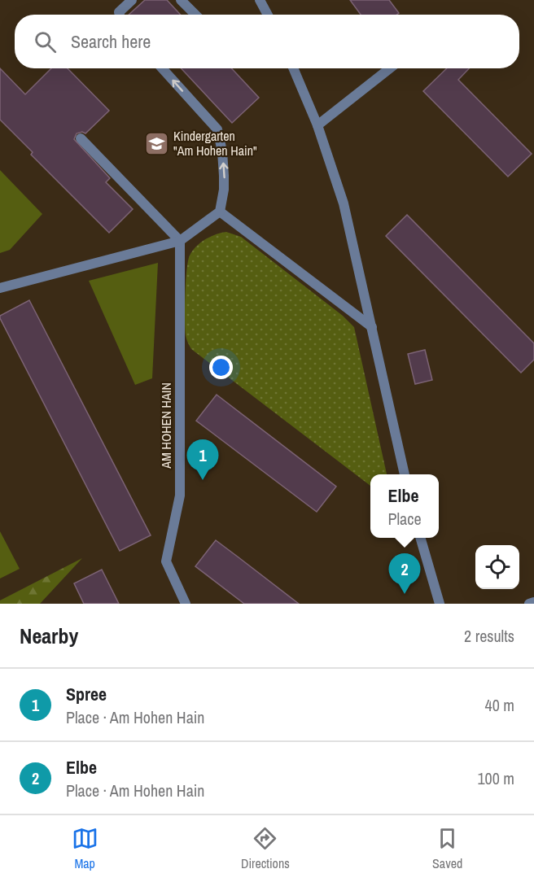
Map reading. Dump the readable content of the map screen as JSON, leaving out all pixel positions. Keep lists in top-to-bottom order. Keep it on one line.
{"streets":{"street":["AM HOHEN HAIN"]},"places":{"school or university":["Kindergarten \"Am Hohen Hain\""]},"page":{"search":"Search here","pins":["1","2"],"popup":["Elbe","Place"],"heading":["Nearby","2 results"],"list":[{"mark":"1","name":"Spree","note":"Place · Am Hohen Hain","value":"40 m"},{"mark":"2","name":"Elbe","note":"Place · Am Hohen Hain","value":"100 m"}],"nav":["Map","Directions","Saved"]}}
